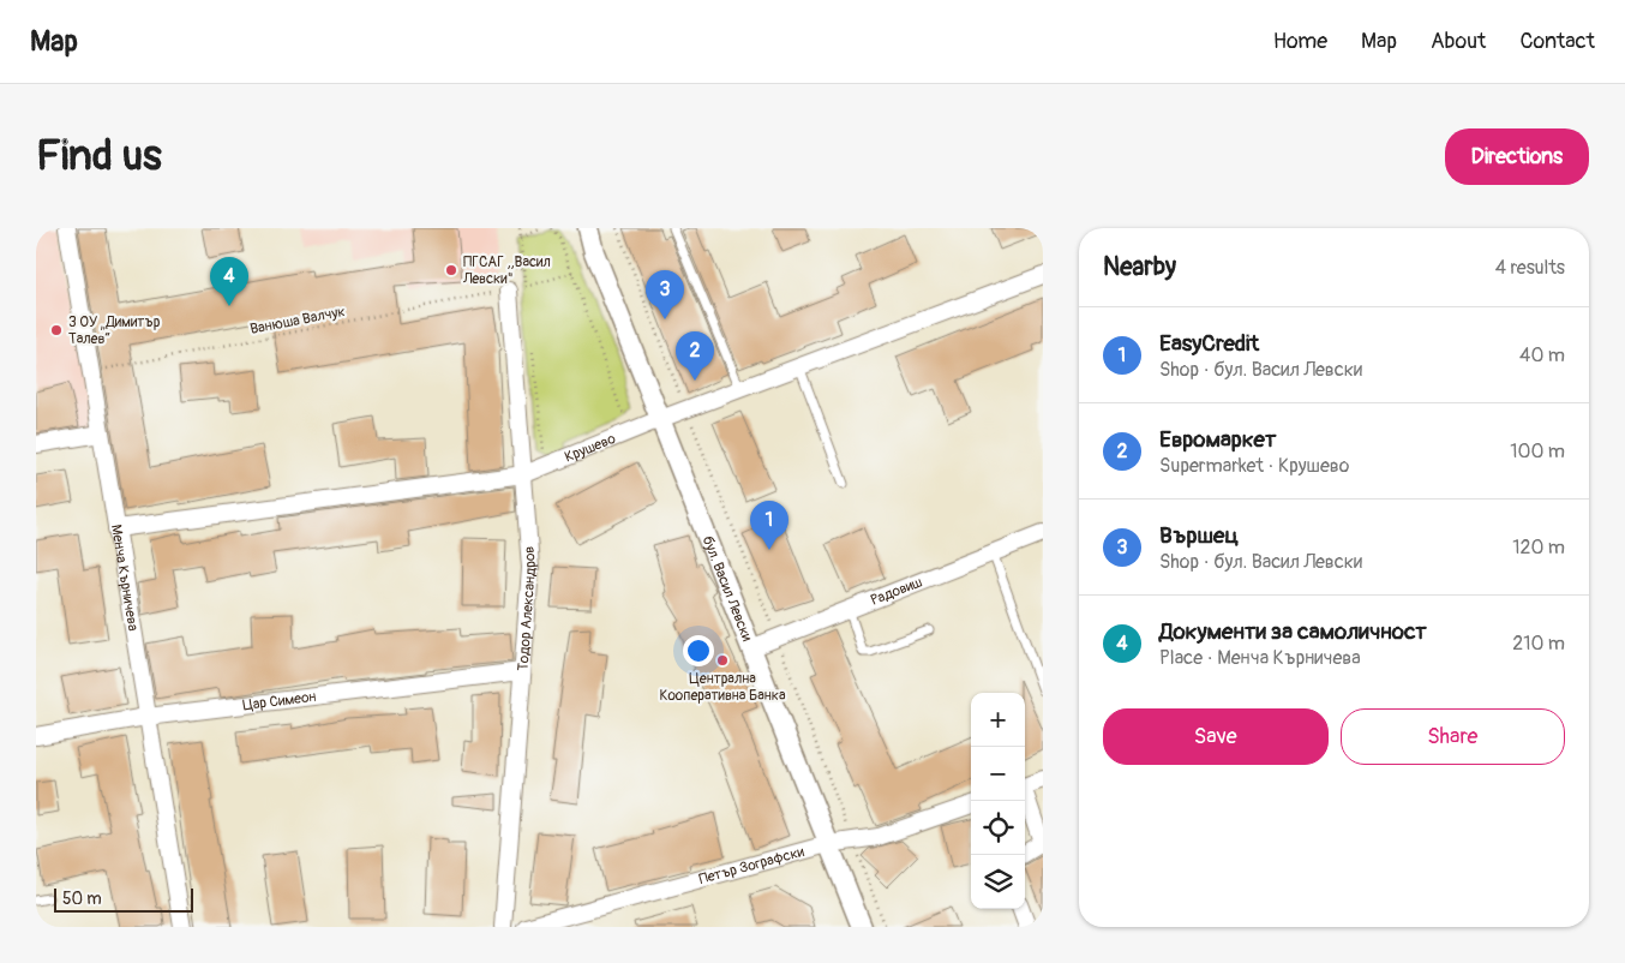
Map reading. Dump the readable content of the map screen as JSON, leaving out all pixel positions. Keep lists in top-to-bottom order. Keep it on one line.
{"streets":{"street":["Крушево","Менча Кърничева","бул. Васил Левски","Радовиш","Тодор Александров","Цар Симеон","Петър Зографски"],"path":["Ванюша Валчук"]},"crossings":[["Ванюша Валчук","Менча Кърничева"],["Ванюша Валчук","Тодор Александров"],["Крушево","Менча Кърничева"],["Крушево","бул. Васил Левски"],["Крушево","Тодор Александров"],["Менча Кърничева","Цар Симеон"],["бул. Васил Левски","Радовиш"],["бул. Васил Левски","Петър Зографски"],["Тодор Александров","Цар Симеон"]],"places":["ПГСАГ ,,Васил Левски\"","3 ОУ „Димитър Талев“","Централна Кооперативна Банка"],"scale_bar":"50 m","page":{"header":"Map","nav":["Home","Map","About","Contact"],"buttons":["Directions",["Save","Share"]],"title":"Find us","heading":["Nearby","4 results"],"pins":["4","3","2","1"],"list":[{"mark":"1","name":"EasyCredit","note":"Shop · бул. Васил Левски","value":"40 m"},{"mark":"2","name":"Евромаркет","note":"Supermarket · Крушево","value":"100 m"},{"mark":"3","name":"Вършец","note":"Shop · бул. Васил Левски","value":"120 m"},{"mark":"4","name":"Документи за самоличност","note":"Place · Менча Кърничева","value":"210 m"}],"map_buttons":["+","−"],"scale":"50 m"}}
